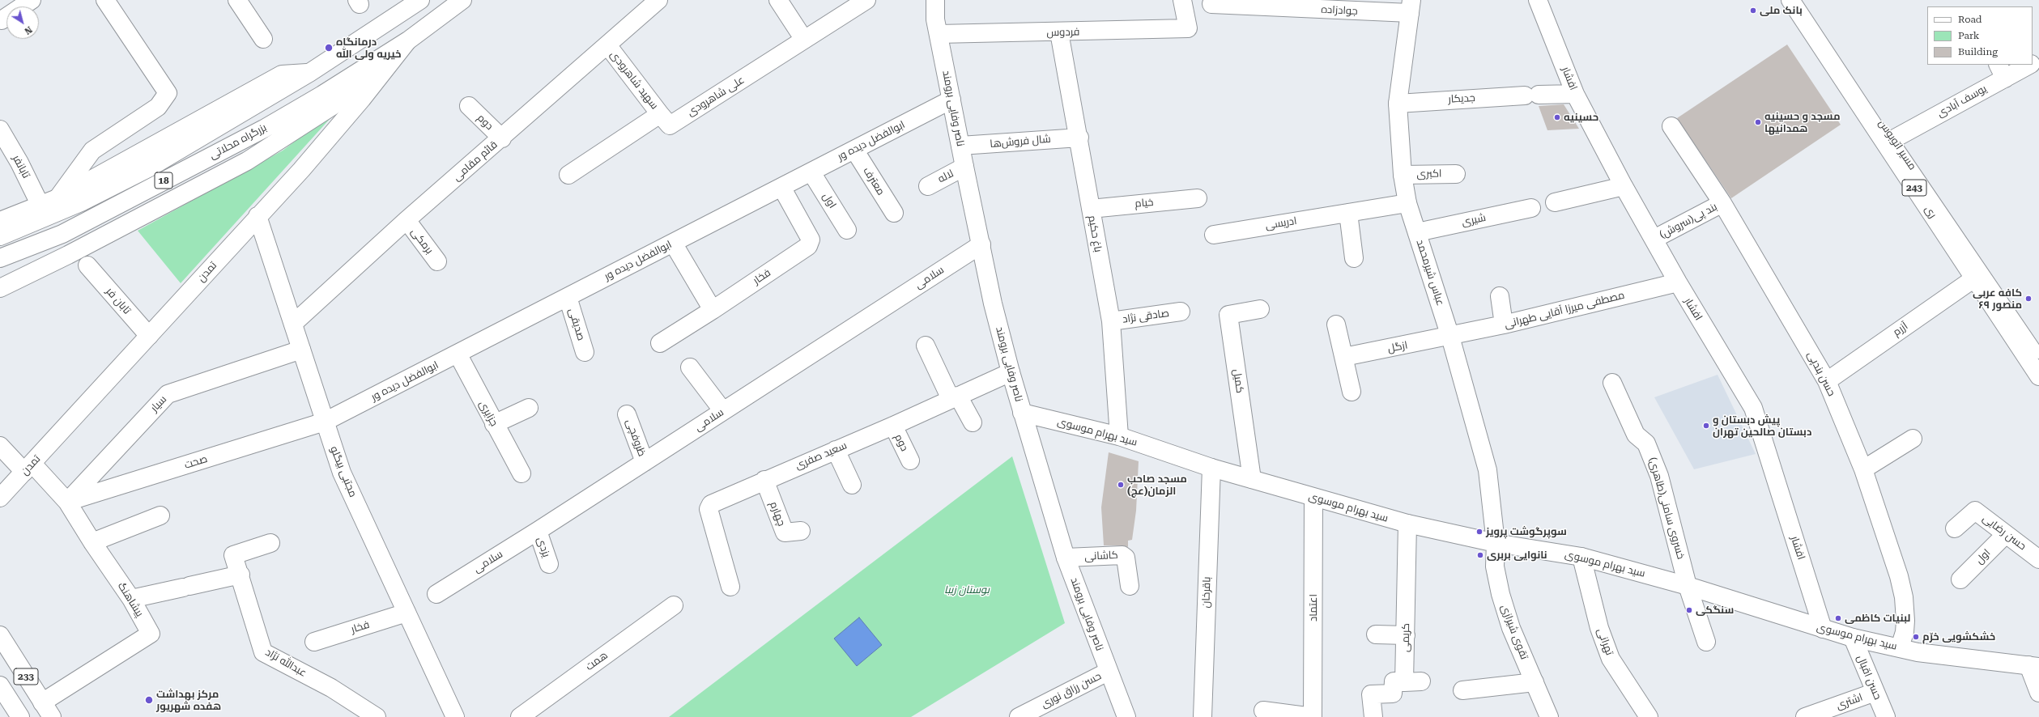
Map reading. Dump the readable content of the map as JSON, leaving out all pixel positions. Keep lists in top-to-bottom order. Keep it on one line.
{"streets":{"main road":["جوادزاده","فردوس","افشار","سهید شاهرودی","علی شاهرودی","جدیکار","یوسف آبادی","ناصر وفایی برومند","دوم","ابوالفضل دیده ور","بزرگراه محلاتی","شال فروش‌ها","قائم مقامی","تابانفر","اکبری","لاله","18","معترف","243","اول","خیام","ری","شیری","بند پی(سروش)","ادریسی","باغ حکیم","برمکی","تمدن","عباس شیرمحمد","فخار","سلامی","تابان فر","مصطفی میرزا آقایی طهرانی","صادقی نژاد","صدیقی","آزرم","ازگل","حسن بندپی","کمیل","سیار","جزایری","سید بهرام موسوی","ظروفچی","سعید صفری","صحت","مجتبی بیگلو","خسروی سامنی(طاهری)","چهارم","حسن رضایی","یزدی","کاشانی","باقرخان","پیشاهنگ","اعتماد","تقوی شیرازی","کریمی","تهرانی","همت","عبدالله نژاد","233","حسن اقبال","حسن رزاق نوری","اشتری"],"lane":["مسیر اتوبوس"]},"crossings":[["جوادزاده","عباس شیرمحمد"],["فردوس","ناصر وفایی برومند"],["فردوس","باغ حکیم"],["افشار","جدیکار"],["افشار","بند پی(سروش)"],["افشار","مصطفی میرزا آقایی طهرانی"],["افشار","سید بهرام موسوی"],["سهید شاهرودی","علی شاهرودی"],["سهید شاهرودی","قائم مقامی"],["جدیکار","عباس شیرمحمد"],["یوسف آبادی","مسیر اتوبوس"],["ناصر وفایی برومند","ابوالفضل دیده ور"],["ناصر وفایی برومند","شال فروش‌ها"],["ناصر وفایی برومند","لاله"],["ناصر وفایی برومند","سلامی"],["ناصر وفایی برومند","سید بهرام موسوی"],["ناصر وفایی برومند","سعید صفری"],["ناصر وفایی برومند","کاشانی"],["ناصر وفایی برومند","حسن رزاق نوری"],["دوم","قائم مقامی"],["دوم","سعید صفری"],["ابوالفضل دیده ور","معترف"],["ابوالفضل دیده ور","اول"],["ابوالفضل دیده ور","فخار"],["ابوالفضل دیده ور","صدیقی"],["ابوالفضل دیده ور","جزایری"],["ابوالفضل دیده ور","صحت"],["ابوالفضل دیده ور","مجتبی بیگلو"],["بزرگراه محلاتی","تمدن"],["شال فروش‌ها","باغ حکیم"],["قائم مقامی","برمکی"],["قائم مقامی","مجتبی بیگلو"],["اکبری","عباس شیرمحمد"],["اول","حسن رضایی"],["خیام","باغ حکیم"],["ری","آزرم"],["شیری","عباس شیرمحمد"],["بند پی(سروش)","حسن بندپی"],["ادریسی","عباس شیرمحمد"],["باغ حکیم","صادقی نژاد"],["باغ حکیم","سید بهرام موسوی"],["تمدن","تابان فر"],["تمدن","مجتبی بیگلو"],["تمدن","پیشاهنگ"],["عباس شیرمحمد","مصطفی میرزا آقایی طهرانی"],["عباس شیرمحمد","ازگل"],["عباس شیرمحمد","سید بهرام موسوی"],["عباس شیرمحمد","تقوی شیرازی"],["فخار","مجتبی بیگلو"],["سلامی","ظروفچی"],["سلامی","یزدی"],["مصطفی میرزا آقایی طهرانی","ازگل"],["آزرم","حسن بندپی"],["حسن بندپی","سید بهرام موسوی"],["کمیل","سید بهرام موسوی"],["سیار","صحت"],["سیار","مجتبی بیگلو"],["سیار","پیشاهنگ"],["سید بهرام موسوی","خسروی سامنی(طاهری)"],["سید بهرام موسوی","باقرخان"],["سید بهرام موسوی","اعتماد"],["سید بهرام موسوی","تقوی شیرازی"],["سید بهرام موسوی","کریمی"],["سید بهرام موسوی","تهرانی"],["سید بهرام موسوی","حسن اقبال"],["سعید صفری","چهارم"],["صحت","مجتبی بیگلو"],["صحت","پیشاهنگ"],["پیشاهنگ","233"],["حسن اقبال","اشتری"]],"parks":["بوستان زیبا"],"places":["بانک ملی","درمانگاه خیریه ولی الله","حسینیه","مسجد و حسینیه همدانیها","کافه عربی منصور ۶۹","پیش دبستان و دبستان صالحین تهران","مسجد صاحب الزمان(عج)","سوپرگوشت پرویز","نانوایی بربری","سنگکی","لبنیات کاظمی","خشکشویی خرّم","مرکز بهداشت هفده شهریور"],"legend":["Road","Park","Building"],"north":"bottom right"}
